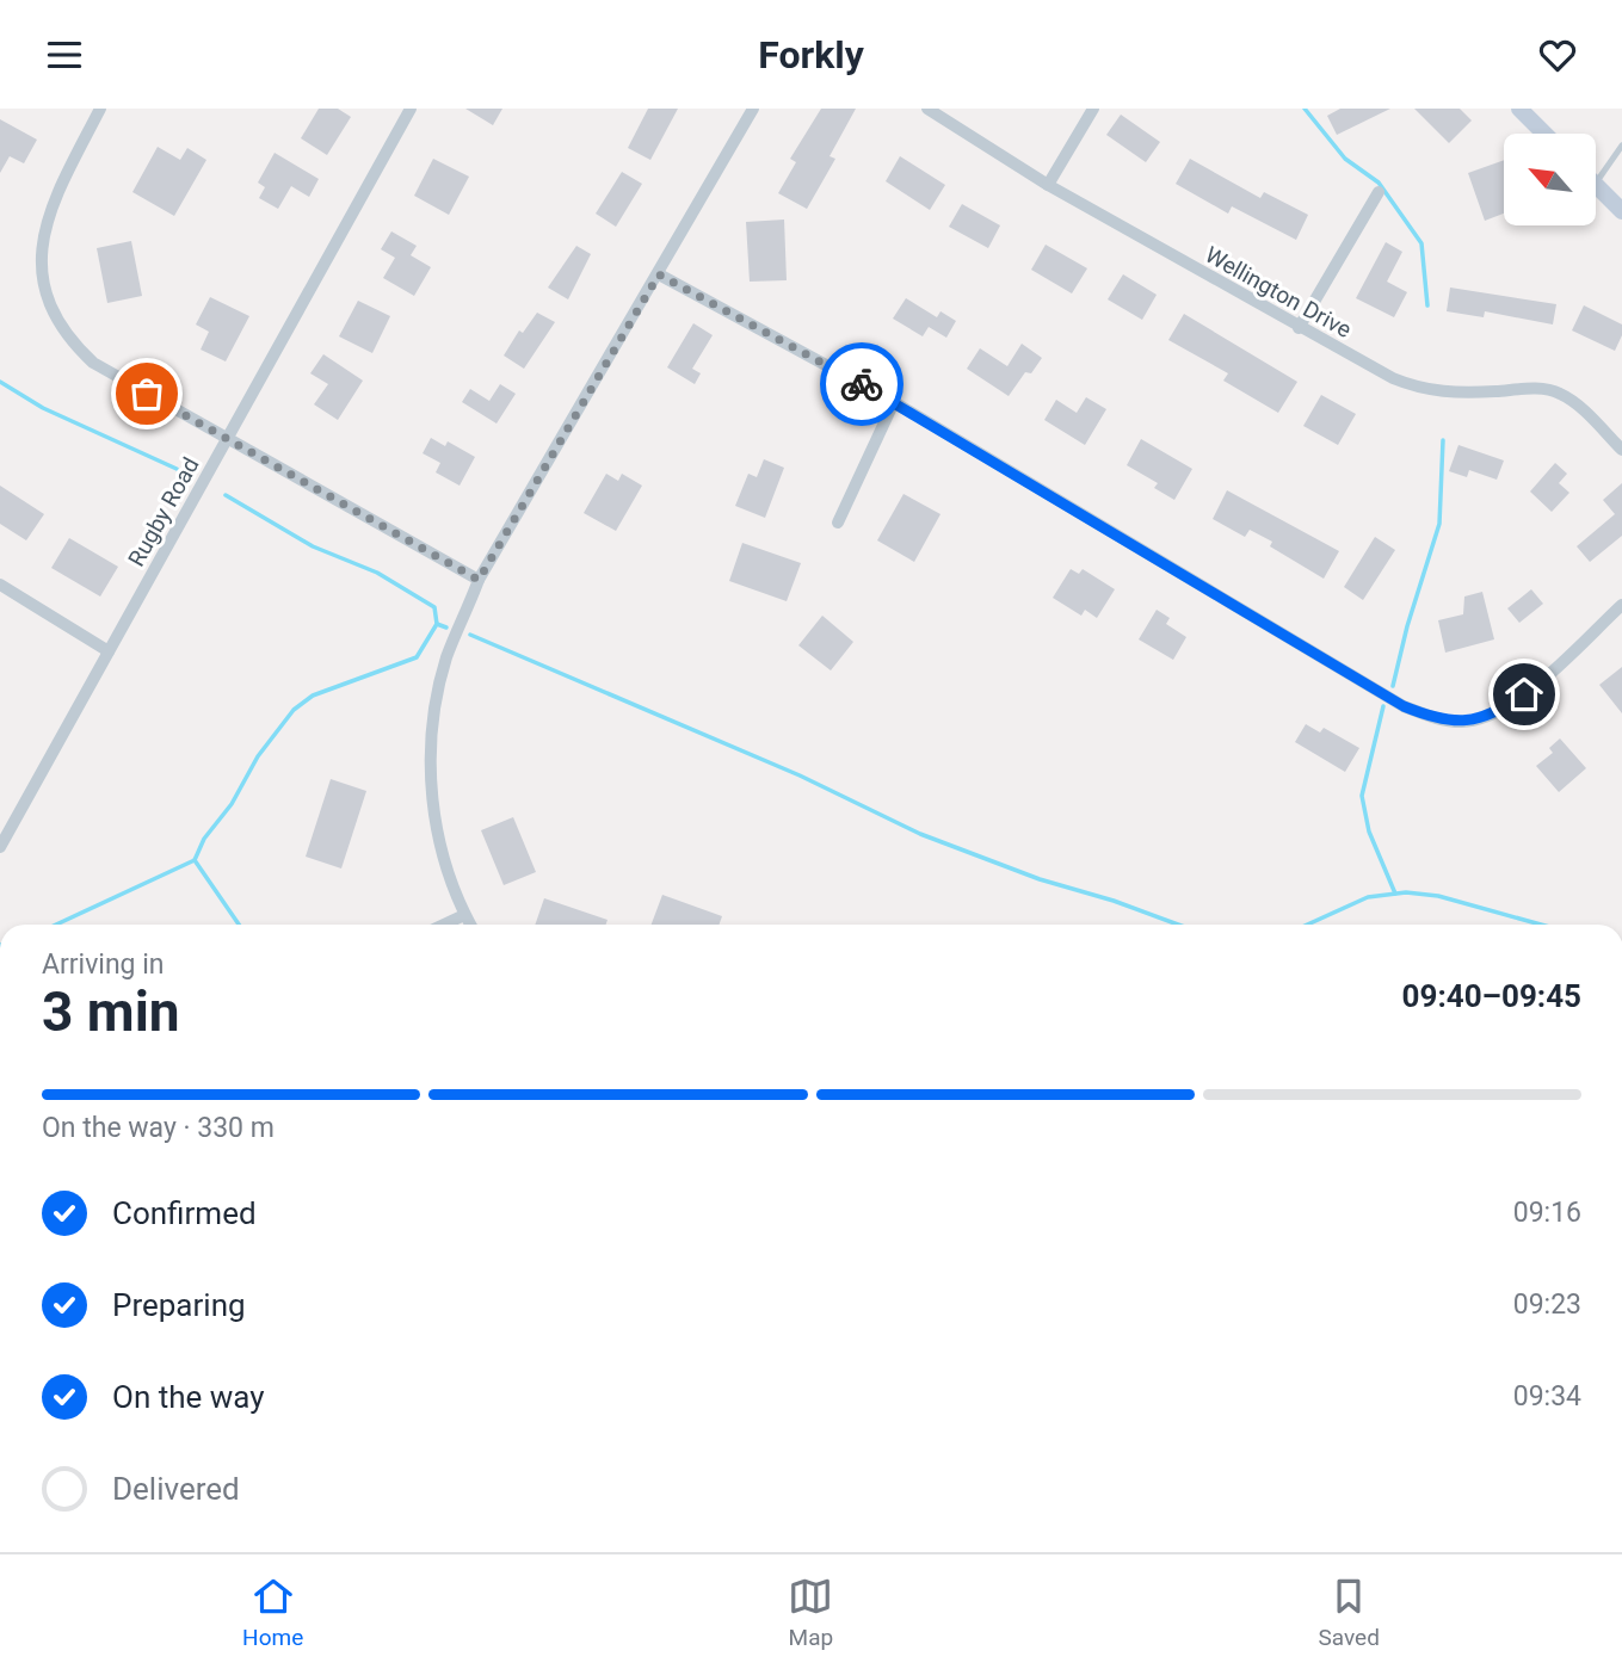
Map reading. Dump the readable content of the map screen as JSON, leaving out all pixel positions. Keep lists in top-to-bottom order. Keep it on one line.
{"streets":{"street":["Wellington Drive","Rugby Road"]},"north":"top left","page":{"header":"Forkly","heading":["3 min","Arriving in","09:40–09:45"],"bar":"On the way · 330 m","list":[["Confirmed","09:16"],["Preparing","09:23"],["On the way","09:34"],"Delivered"],"tabs":["Home","Map","Saved"]}}
